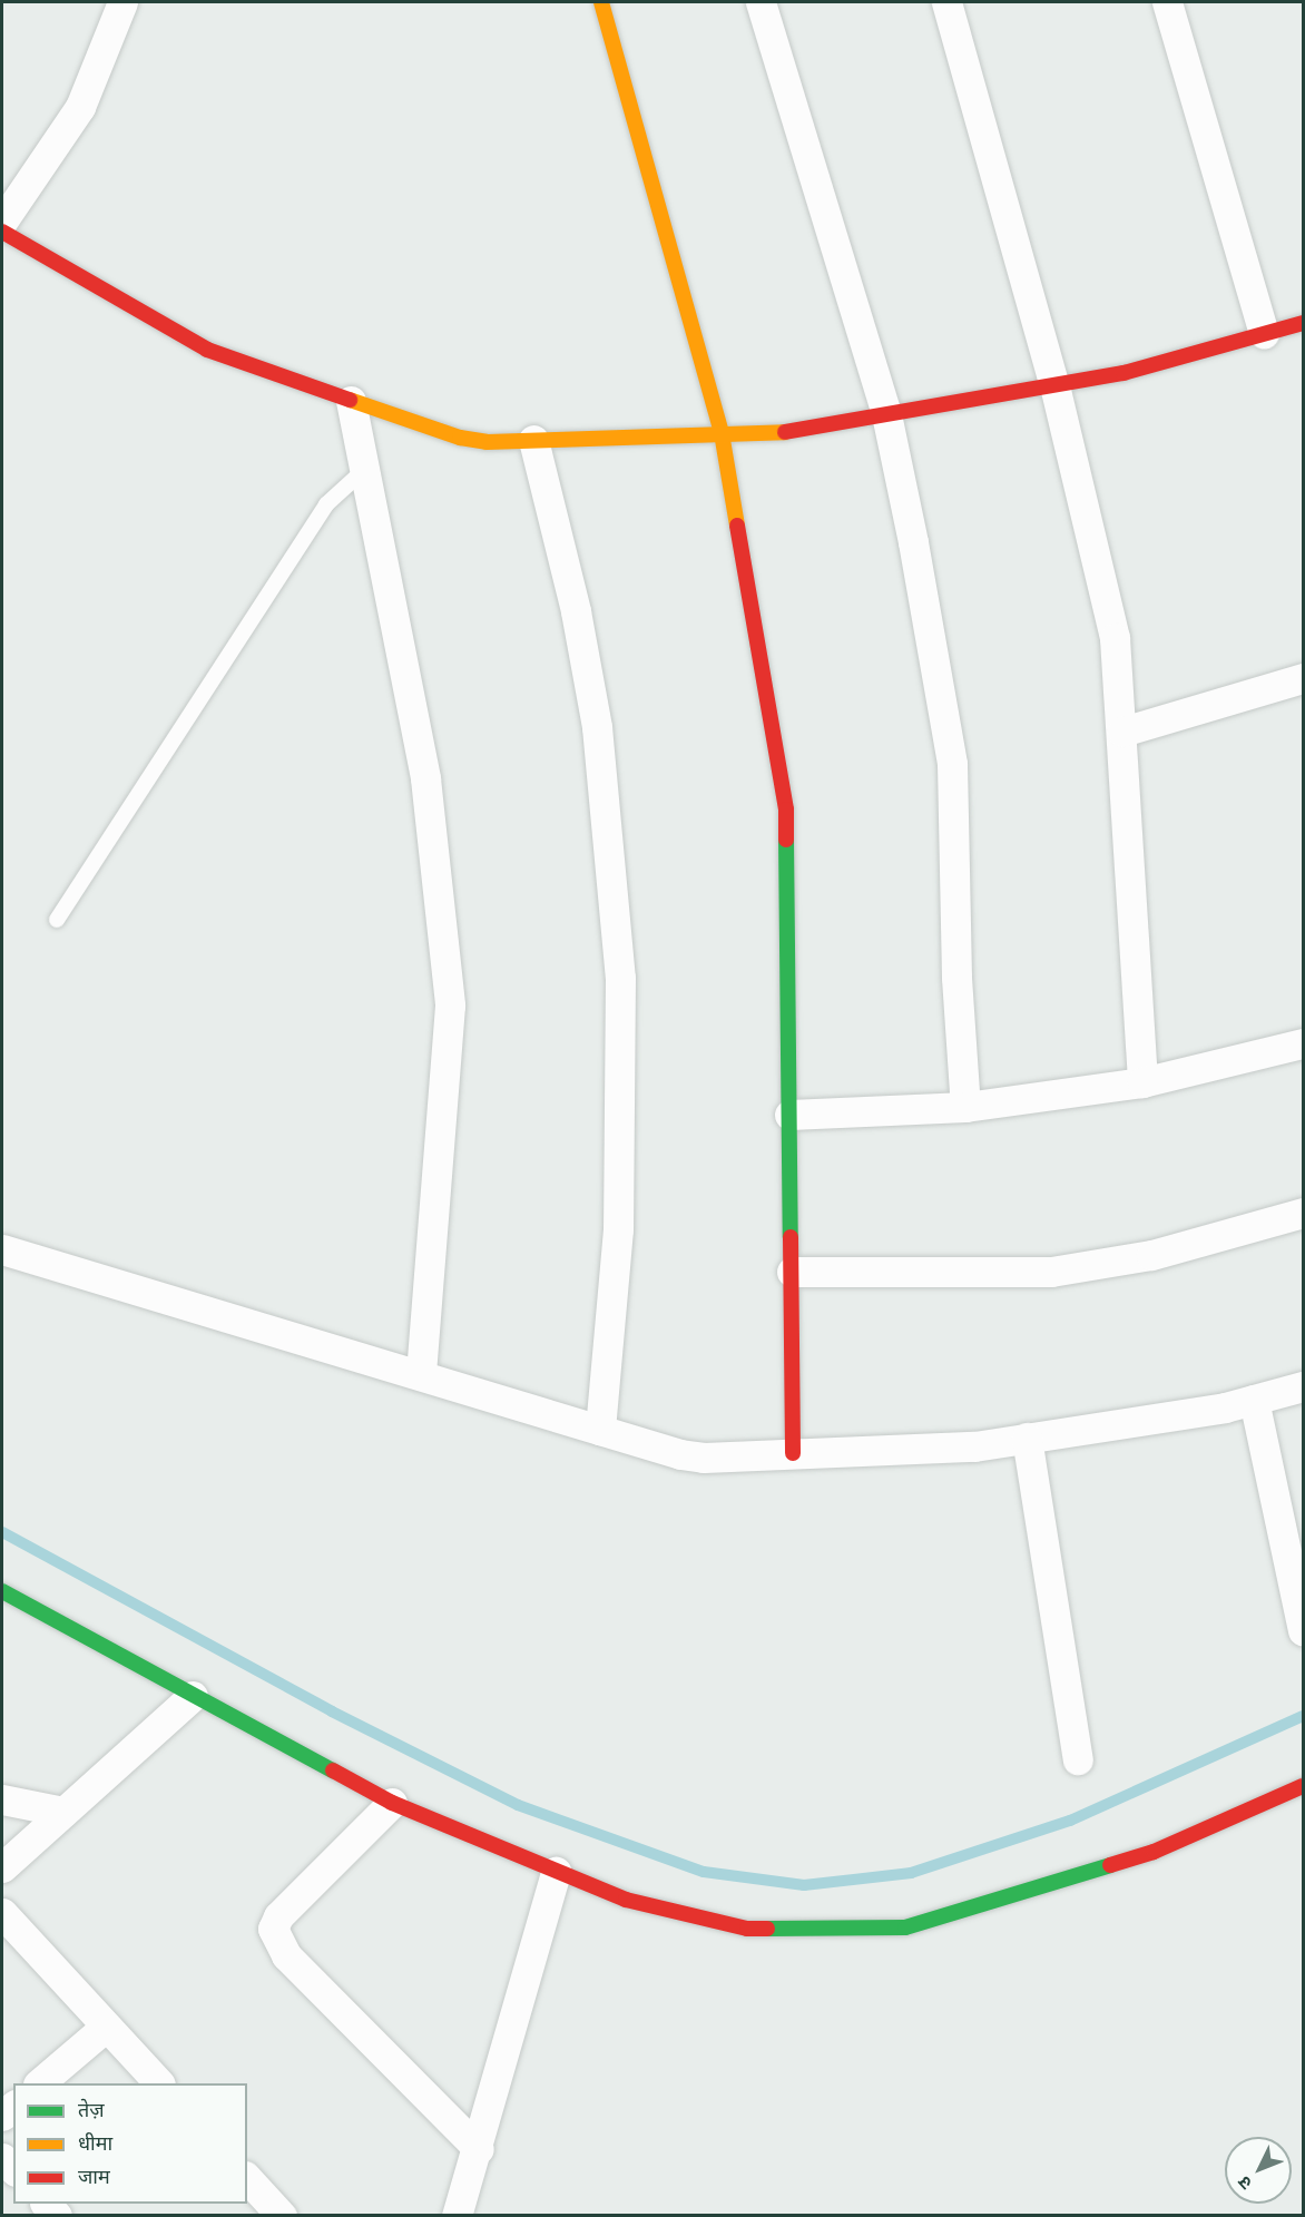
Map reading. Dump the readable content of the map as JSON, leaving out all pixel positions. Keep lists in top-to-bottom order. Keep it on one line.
{"legend":["तेज़","धीमा","जाम"],"north":"bottom left"}
